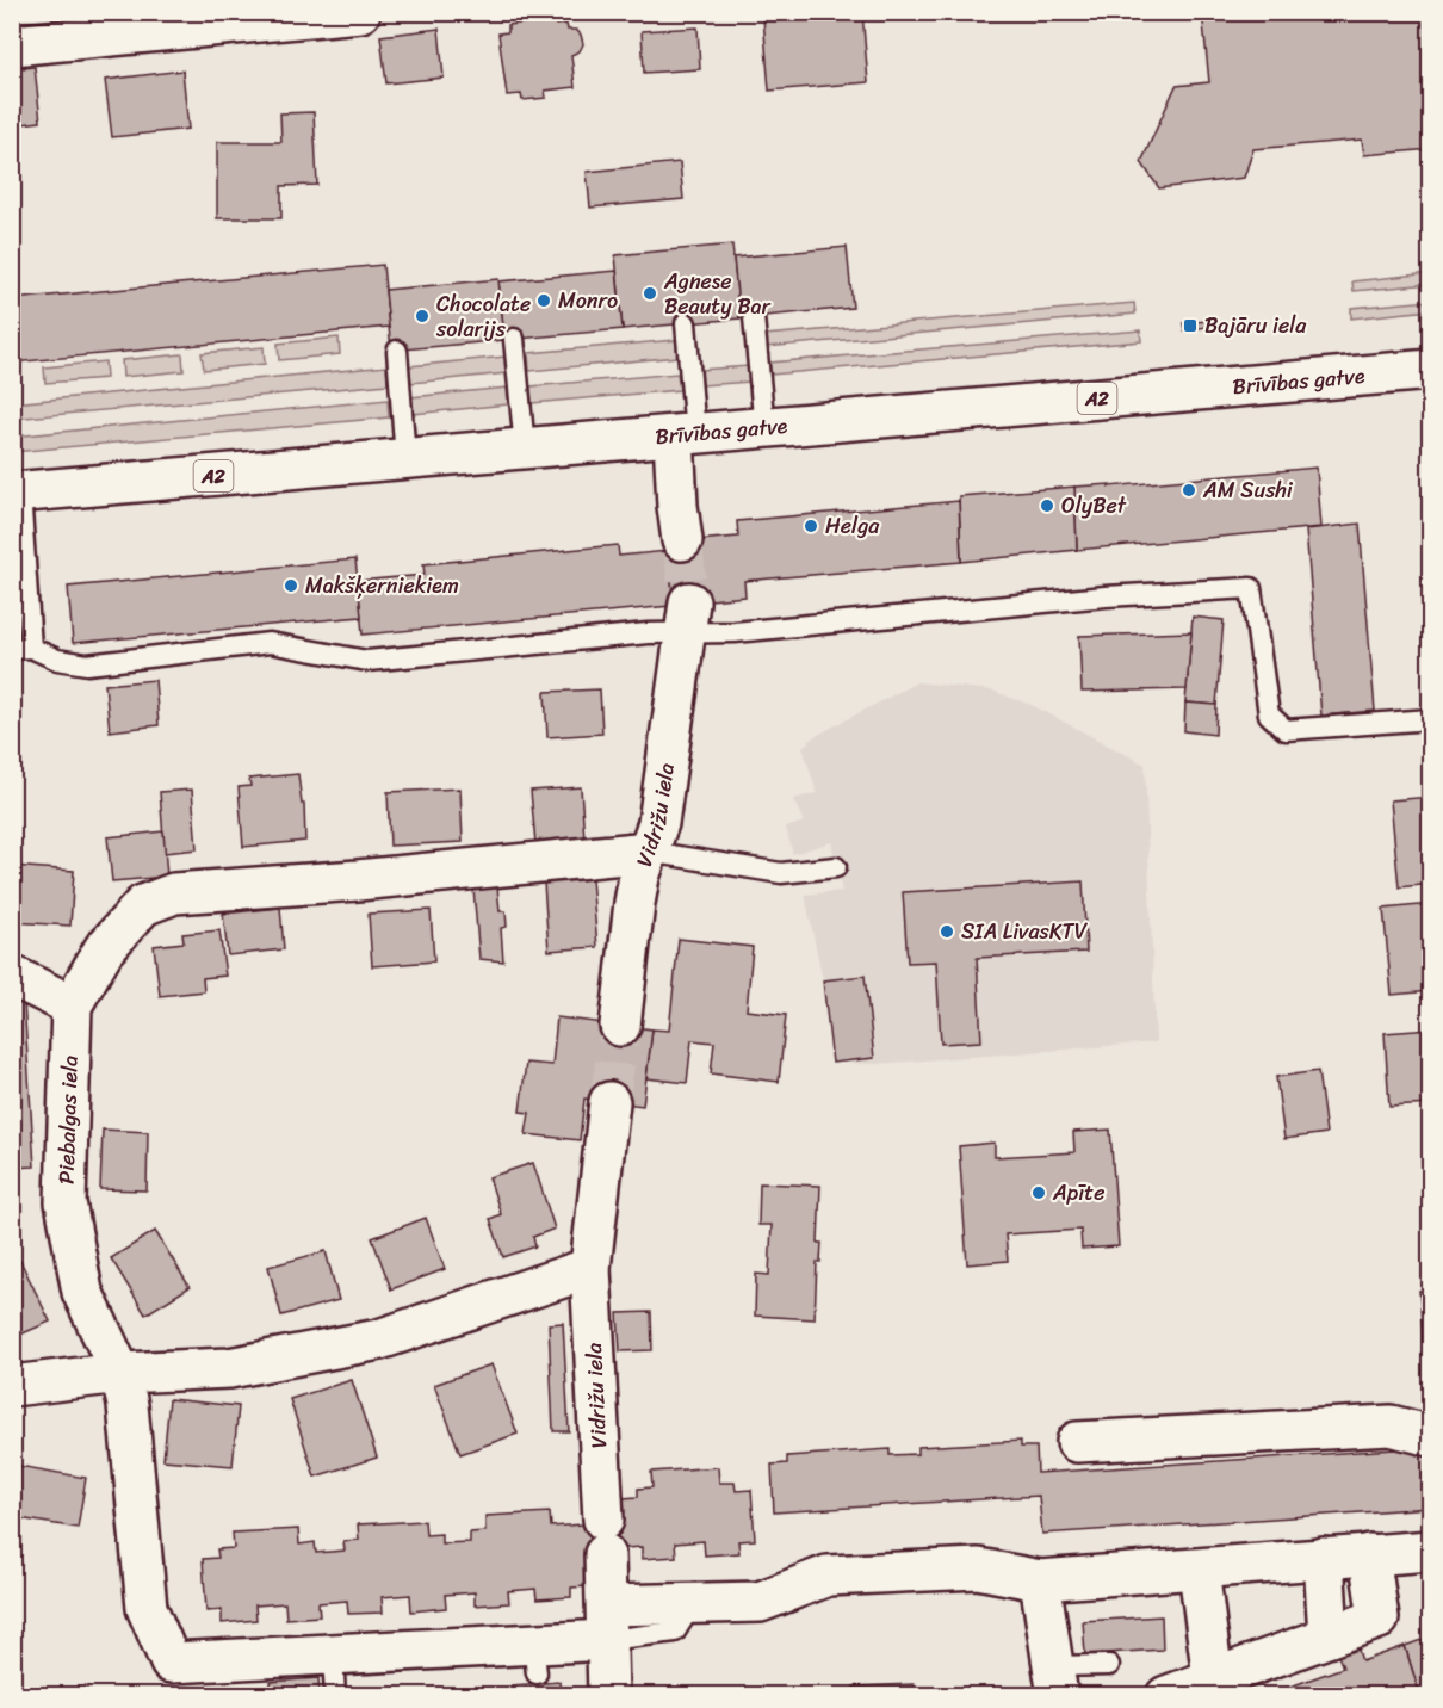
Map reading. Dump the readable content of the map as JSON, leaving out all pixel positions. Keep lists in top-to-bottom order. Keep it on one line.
{"streets":{"main road":["Brīvības gatve","A2","Vidrižu iela","Piebalgas iela"]},"crossings":[["Vidrižu iela","Piebalgas iela"]],"places":{"other":["Agnese Beauty Bar","Monro","Chocolate solarijs","AM Sushi","OlyBet","Helga","Makšķerniekiem","SIA LivasKTV","Apīte"],"transit":["Bajāru iela"]}}
